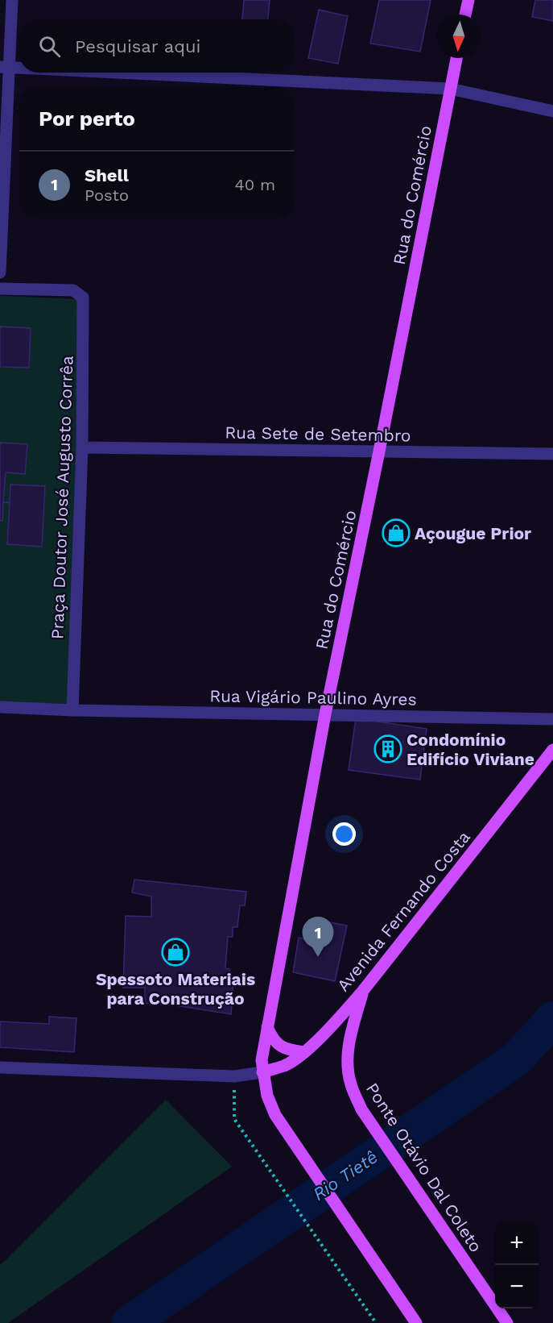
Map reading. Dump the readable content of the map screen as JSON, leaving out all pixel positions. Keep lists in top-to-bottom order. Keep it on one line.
{"streets":{"main road":["Rua do Comércio","Avenida Fernando Costa","Ponte Otávio Dal Coleto"],"street":["Rua Sete de Setembro","Praça Doutor José Augusto Corrêa","Rua Vigário Paulino Ayres"]},"crossings":[["Rua do Comércio","Rua Sete de Setembro"],["Rua do Comércio","Rua Vigário Paulino Ayres"],["Rua do Comércio","Avenida Fernando Costa"],["Rua Sete de Setembro","Praça Doutor José Augusto Corrêa"],["Praça Doutor José Augusto Corrêa","Rua Vigário Paulino Ayres"],["Avenida Fernando Costa","Ponte Otávio Dal Coleto"]],"water":["Rio Tietê"],"places":{"shop":["Açougue Prior","Spessoto Materiais para Construção"],"building":["Condomínio Edifício Viviane"]},"north":"bottom","page":{"search":"Pesquisar aqui","heading":"Por perto","list":[{"mark":"1","name":"Shell","note":"Posto","value":"40 m"}],"pins":"1","map_buttons":["+","−"]}}
